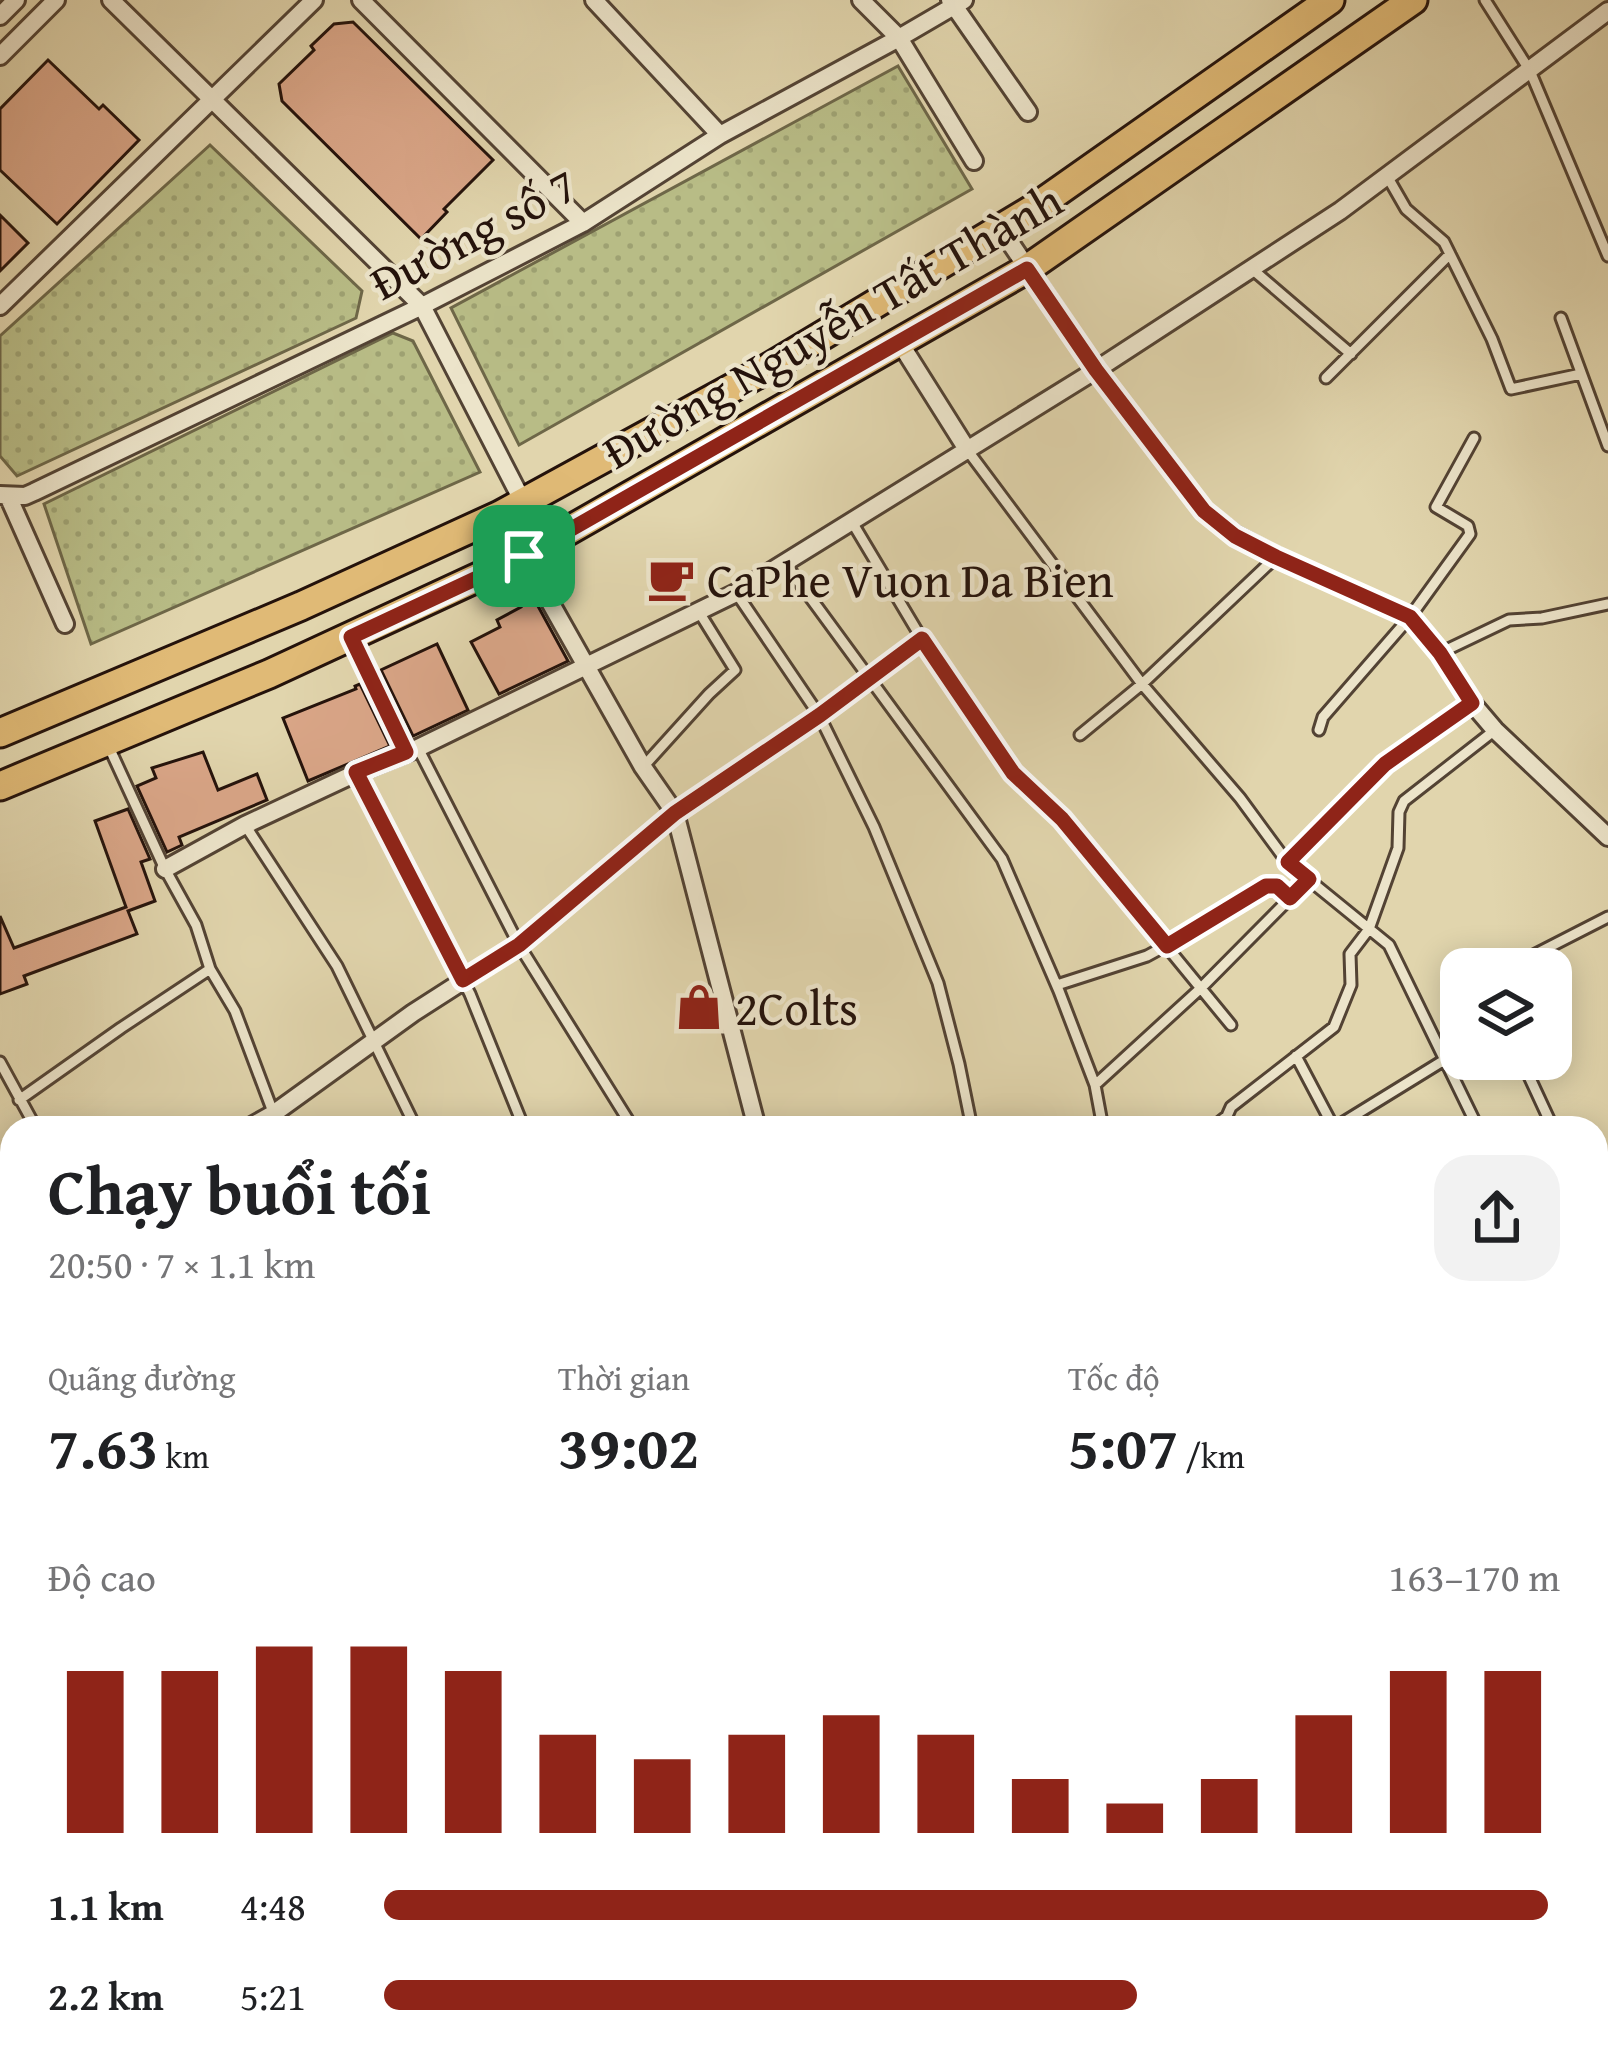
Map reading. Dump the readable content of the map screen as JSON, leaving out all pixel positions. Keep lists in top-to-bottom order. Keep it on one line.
{"streets":{"main road":["Đường Nguyễn Tất Thành"],"street":["Đường số 7"]},"places":{"cafe":["CaPhe Vuon Da Bien"],"shop":["2Colts"]},"page":{"heading":["Chạy buổi tối","20:50 · 7 × 1.1 km"],"stats":[["Quãng đường","7.63 km"],["Thời gian","39:02"],["Tốc độ","5:07 /km"]],"chart":["Độ cao","163–170 m"],"list":[{"name":"1.1 km","note":"4:48"},{"name":"2.2 km","note":"5:21"}]}}
